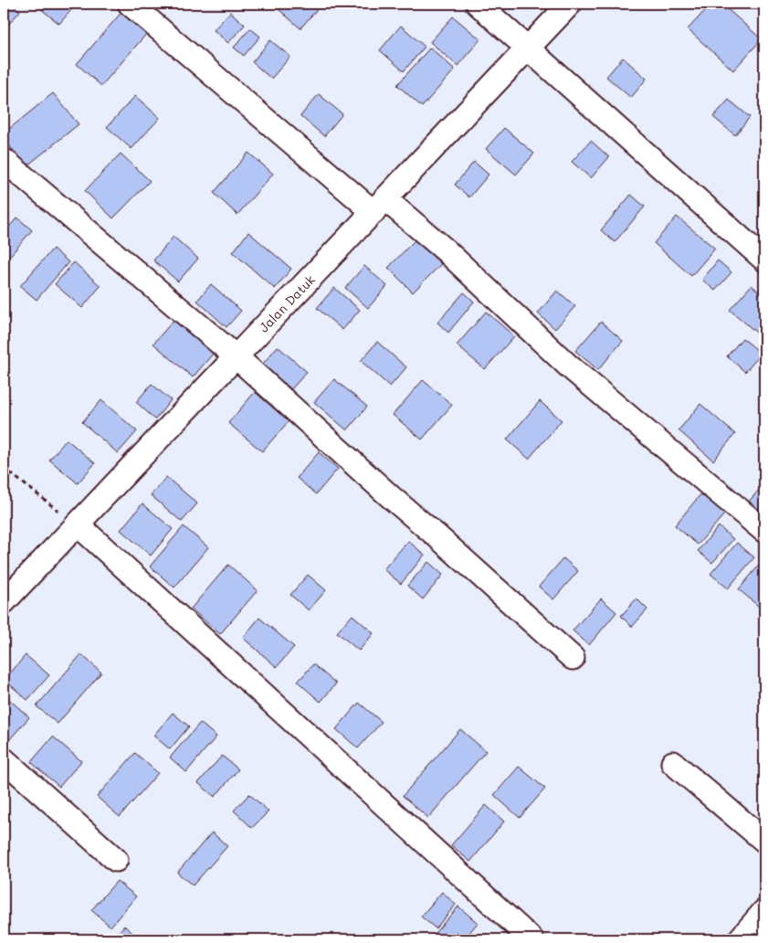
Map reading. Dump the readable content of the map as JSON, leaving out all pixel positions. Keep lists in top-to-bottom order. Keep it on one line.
{"streets":{"street":["Jalan Datuk"]}}
